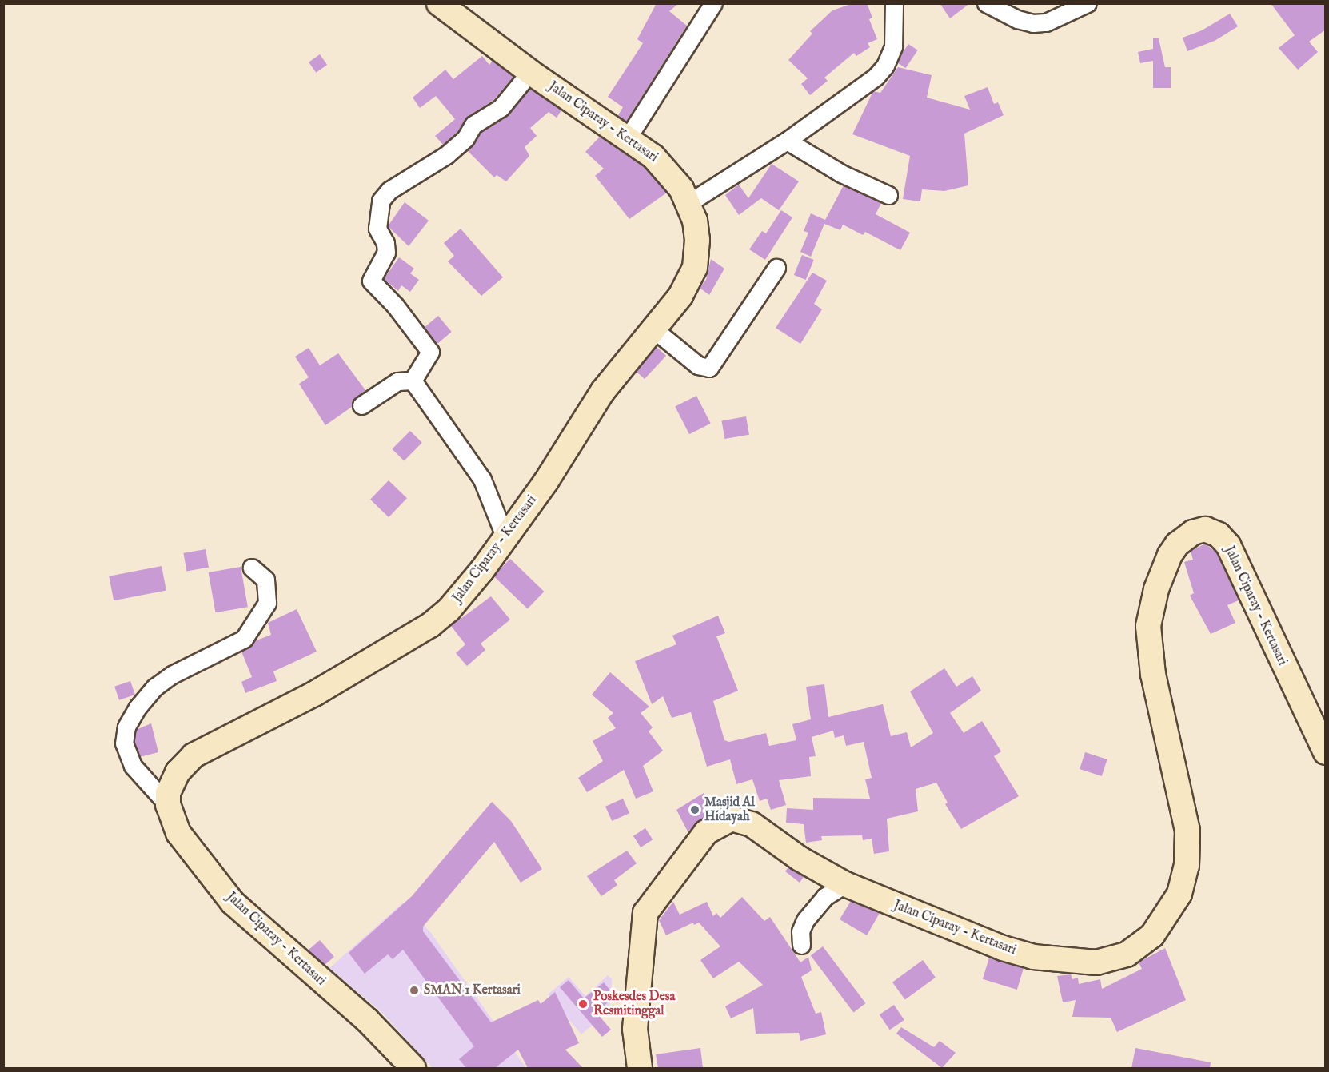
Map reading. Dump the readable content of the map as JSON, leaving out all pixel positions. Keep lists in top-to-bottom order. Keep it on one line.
{"streets":{"main road":["Jalan Ciparay - Kertasari"]},"places":["Masjid Al Hidayah","SMAN 1 Kertasari","Poskesdes Desa Resmitinggal"]}
